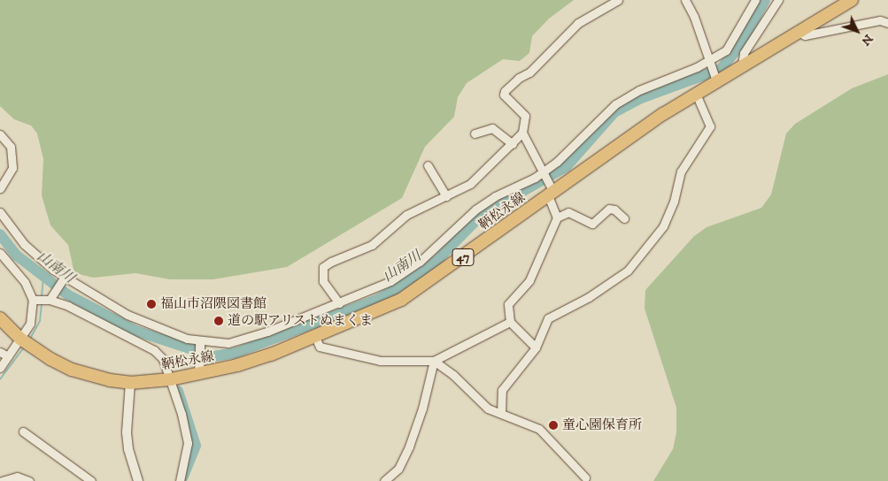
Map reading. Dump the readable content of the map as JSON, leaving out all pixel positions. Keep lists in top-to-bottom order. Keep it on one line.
{"streets":{"main road":["鞆松永線","47"]},"water":["山南川"],"places":["福山市沼隈図書館","道の駅アリストぬまくま","童心園保育所"],"north":"bottom right"}
